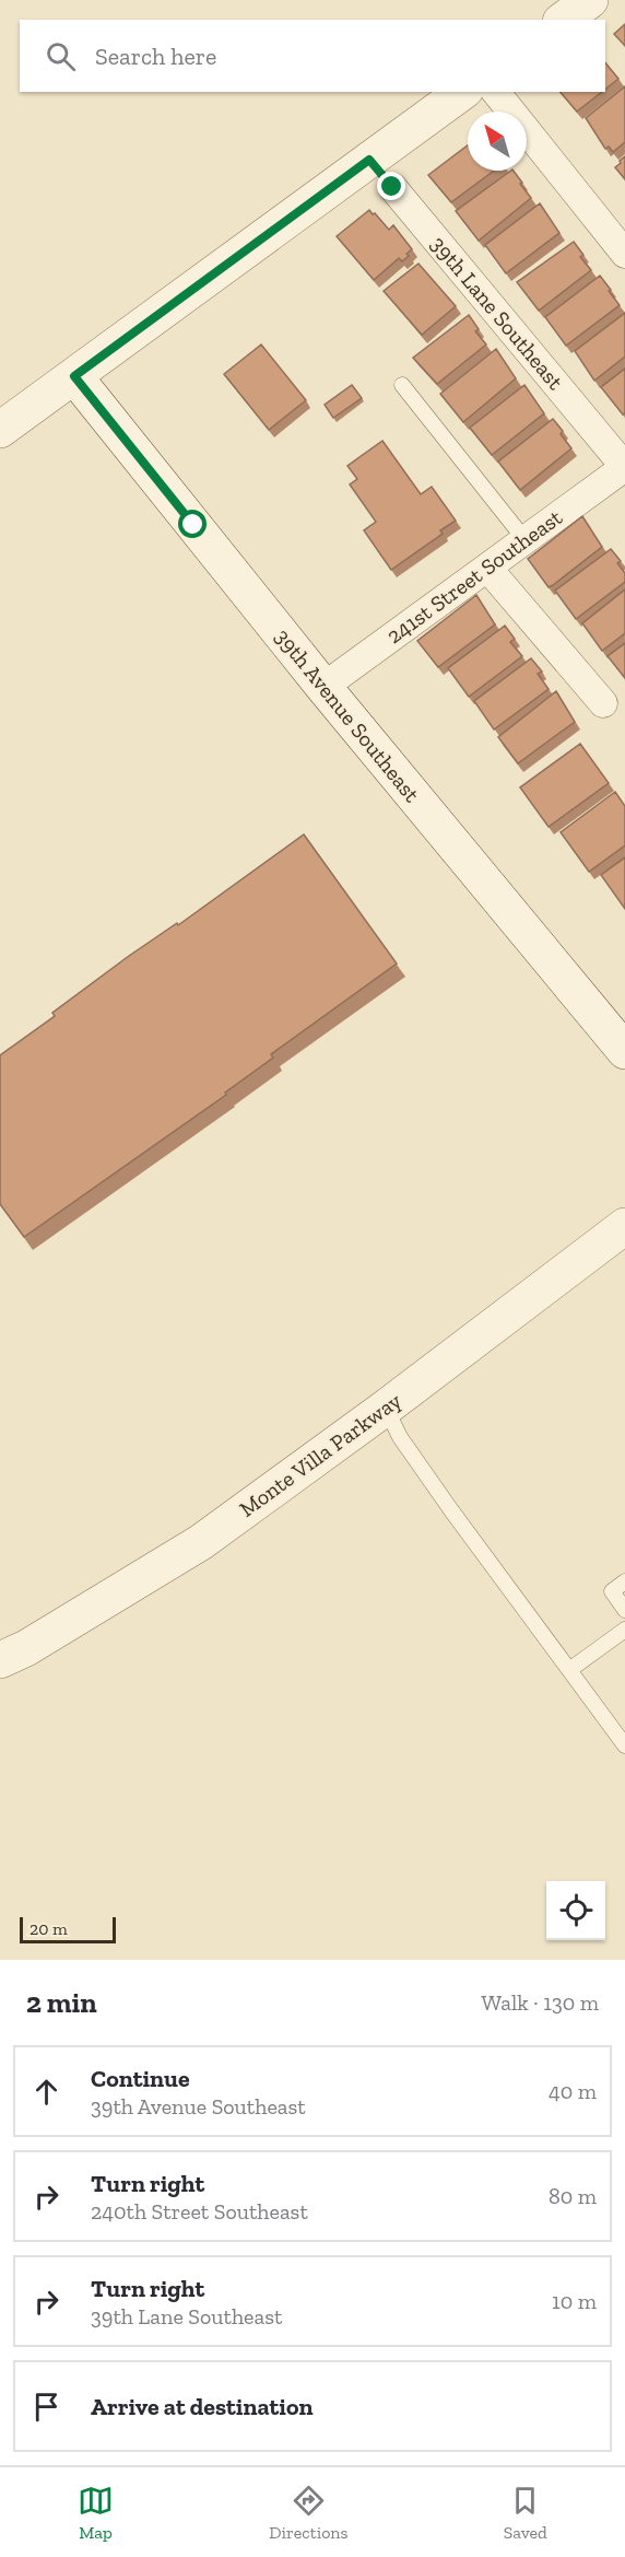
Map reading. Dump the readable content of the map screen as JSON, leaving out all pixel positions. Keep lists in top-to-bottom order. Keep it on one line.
{"streets":{"street":["39th Lane Southeast","241st Street Southeast","39th Avenue Southeast","Monte Villa Parkway"]},"crossings":[["39th Lane Southeast","241st Street Southeast"],["241st Street Southeast","39th Avenue Southeast"]],"scale_bar":"20 m","north":"top left","page":{"search":"Search here","scale":"20 m","heading":["2 min","Walk · 130 m"],"list":[["Continue","39th Avenue Southeast","40 m"],["Turn right","240th Street Southeast","80 m"],["Turn right","39th Lane Southeast","10 m"],"Arrive at destination"],"nav":["Map","Directions","Saved"]}}
